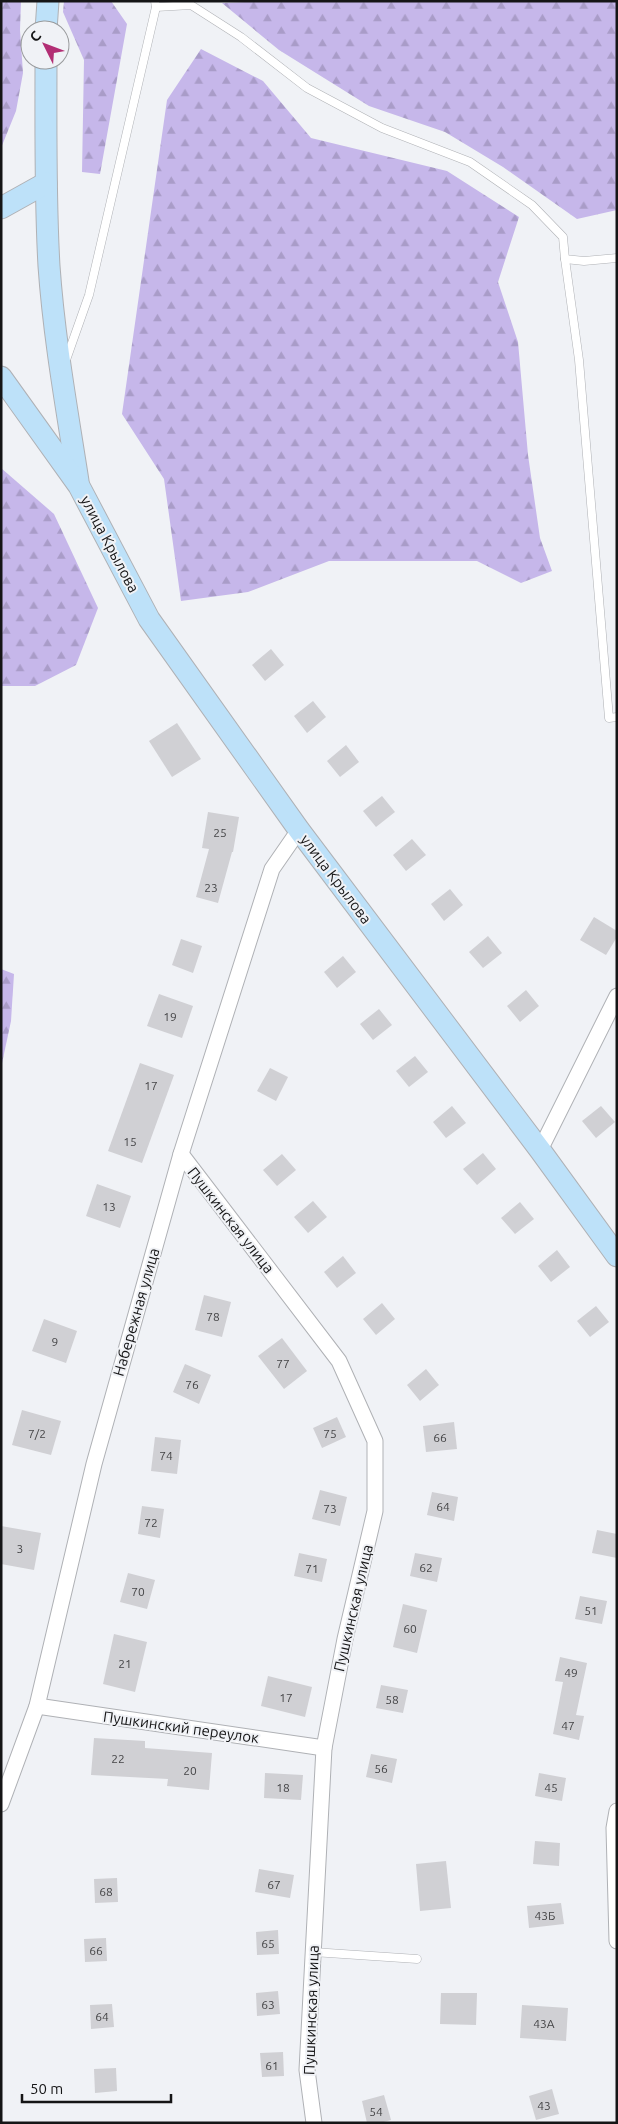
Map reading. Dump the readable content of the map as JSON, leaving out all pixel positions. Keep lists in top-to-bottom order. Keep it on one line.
{"streets":{"main road":["улица Крылова"],"street":["Пушкинская улица","Набережная улица","Пушкинский переулок"]},"crossings":[["улица Крылова","Набережная улица"],["Пушкинская улица","Набережная улица"],["Пушкинская улица","Пушкинский переулок"],["Набережная улица","Пушкинский переулок"]],"house_numbers":["25","23","19","17","15","13","78","9","77","76","7/2","75","66","74","64","73","72","3","62","71","70","51","60","21","49","17","58","47","22","56","20","18","45","67","68","43Б","65","66","63","64","43А","61","43","54"],"scale_bar":"50 m","north":"top left"}
